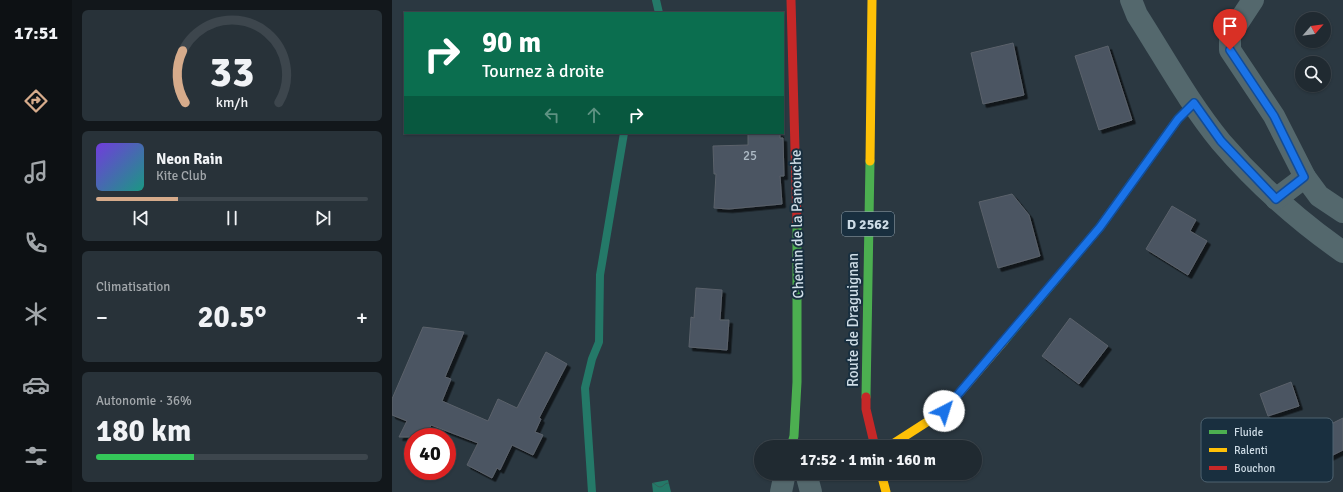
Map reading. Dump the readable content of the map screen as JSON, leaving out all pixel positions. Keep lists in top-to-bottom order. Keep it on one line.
{"streets":{"street":["Chemin de la Panouche","D 2562","Route de Draguignan"]},"house_numbers":["25"],"legend":["Fluide","Ralenti","Bouchon"],"north":"top right","page":{"tabs":"17:51","turn":["90 m","Tournez à droite"],"song":["Neon Rain","Kite Club"],"tile":["Climatisation",["Autonomie · 36%","180 km"]],"heat":["−","20.5°","+"],"limit":"40","trip":"17:52 · 1 min · 160 m","gauge":["33","km/h"]}}
